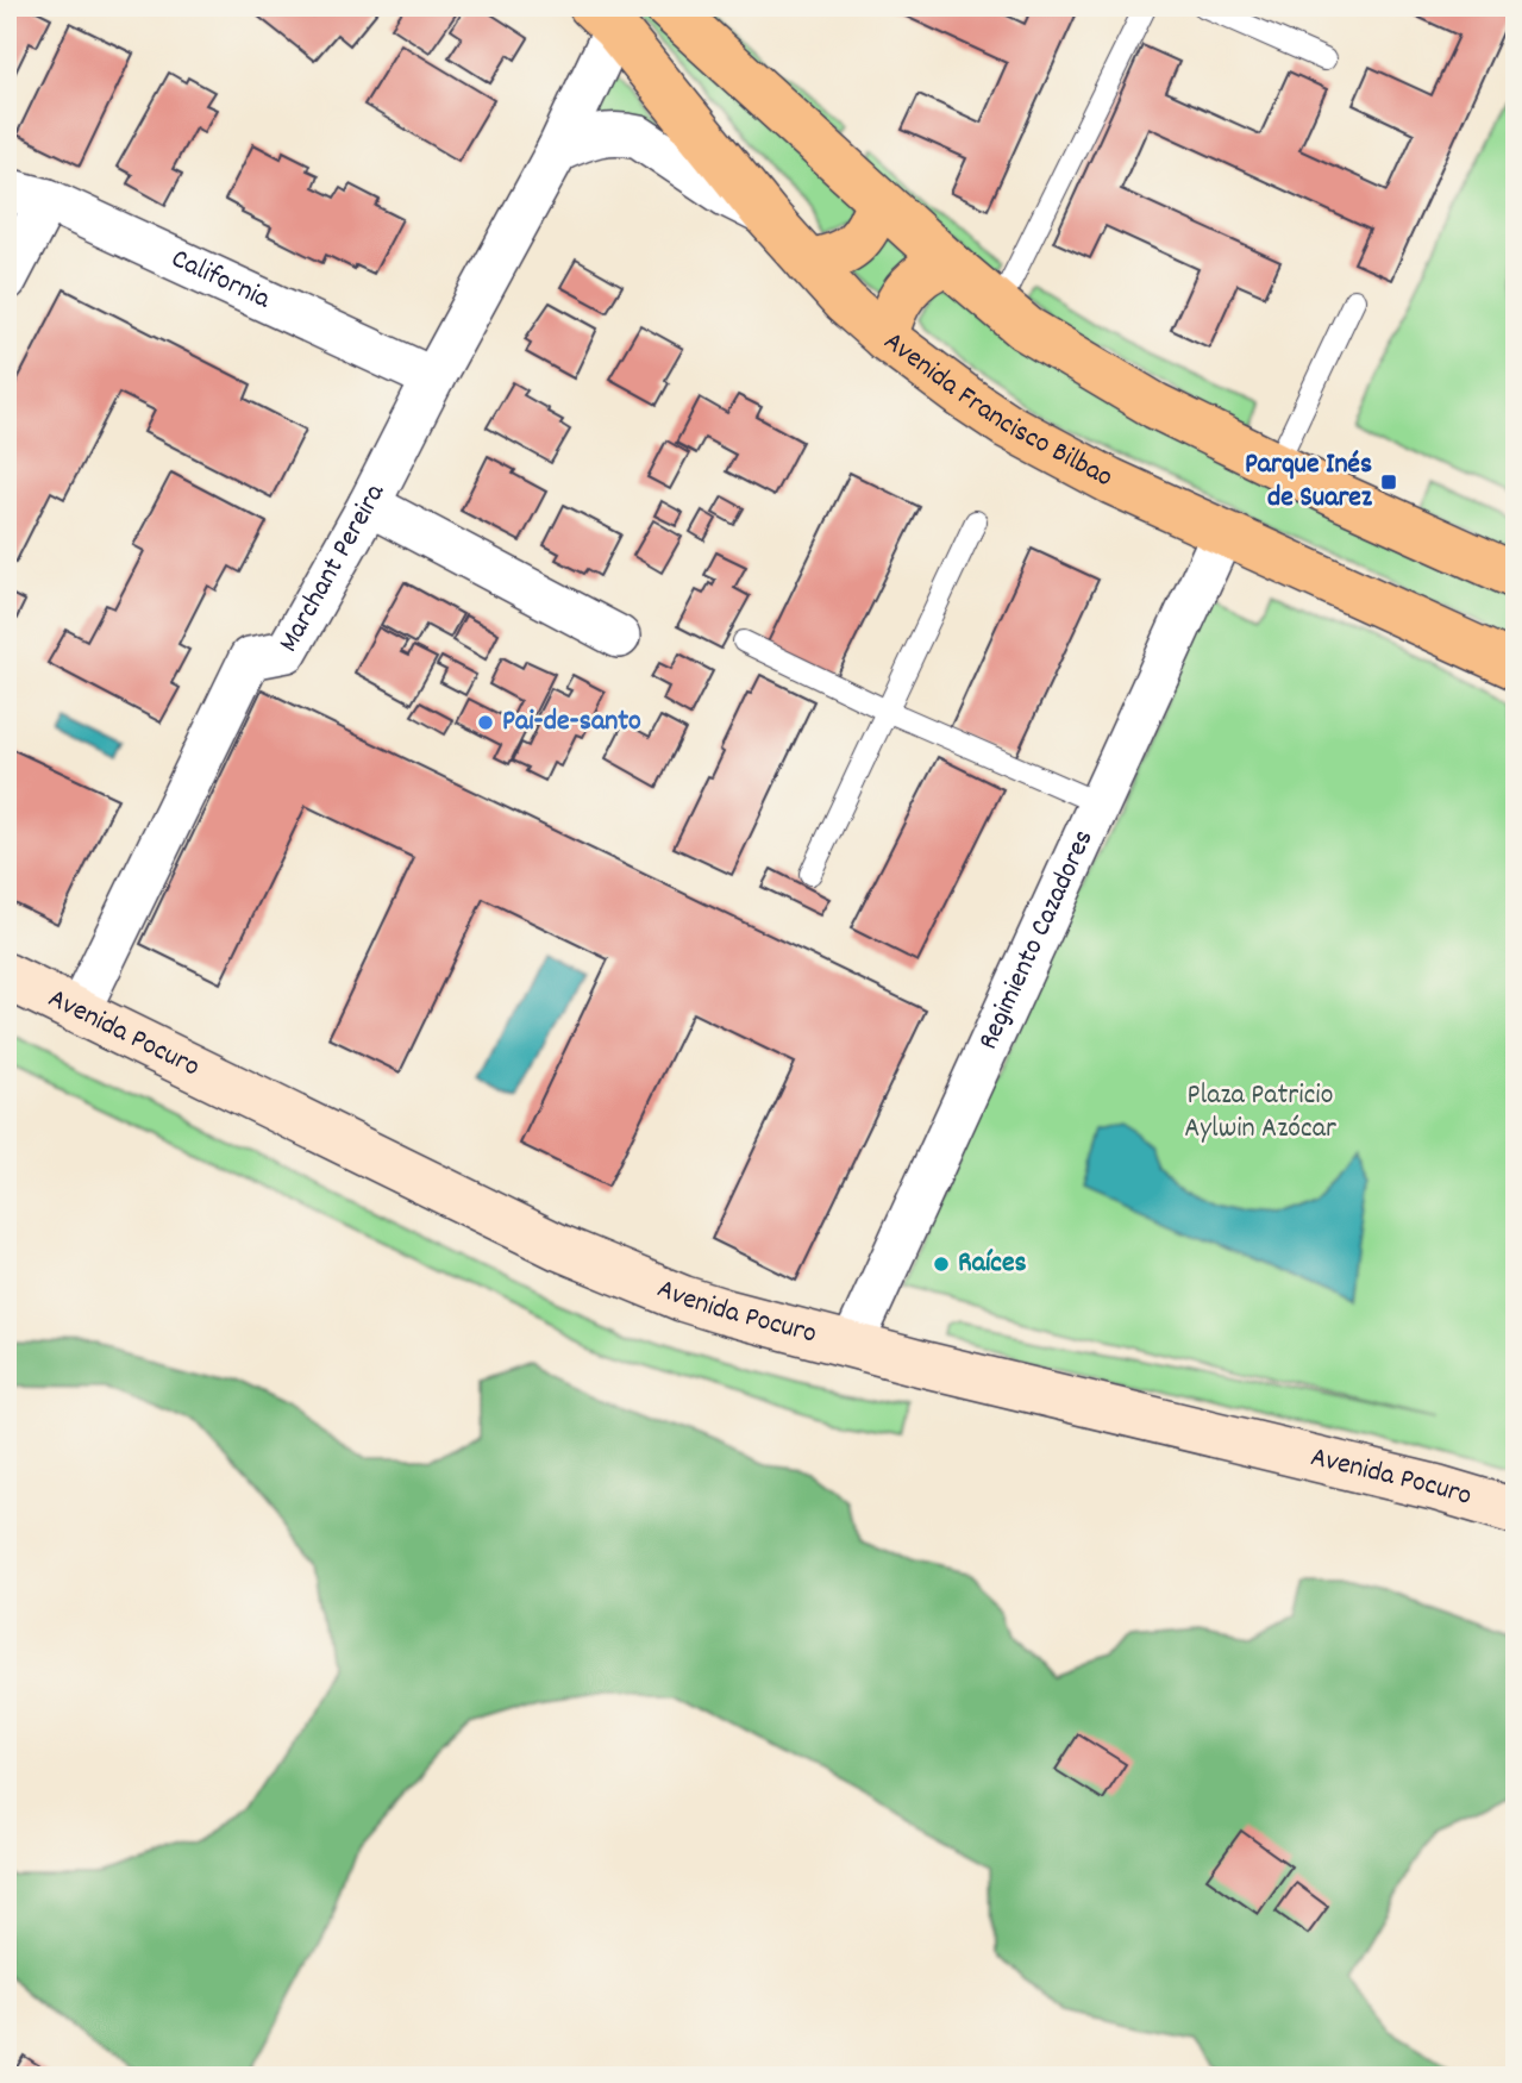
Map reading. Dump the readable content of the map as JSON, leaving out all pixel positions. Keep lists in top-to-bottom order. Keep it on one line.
{"streets":{"main road":["Avenida Francisco Bilbao","Avenida Pocuro"],"street":["California","Marchant Pereira","Regimiento Cazadores"]},"crossings":[["California","Marchant Pereira"],["Avenida Francisco Bilbao","Marchant Pereira"],["Avenida Francisco Bilbao","Regimiento Cazadores"],["Marchant Pereira","Avenida Pocuro"],["Regimiento Cazadores","Avenida Pocuro"]],"parks":["Plaza Patricio Aylwin Azócar"],"places":{"transit":["Parque Inés de Suarez"],"other":["Pai-de-santo","Raíces"]}}
